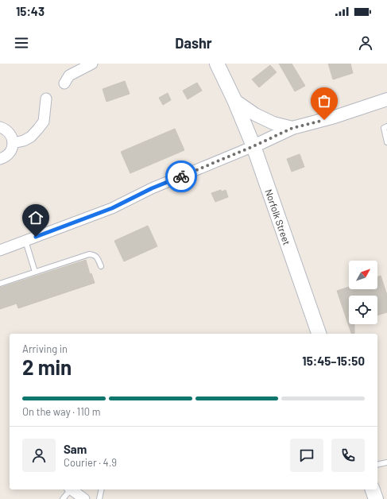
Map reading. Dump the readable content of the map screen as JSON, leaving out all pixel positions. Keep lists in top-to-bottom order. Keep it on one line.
{"streets":{"main road":["Norfolk Street"]},"north":"top right","page":{"status":"15:43","header":"Dashr","heading":["2 min","Arriving in","15:45–15:50"],"panel":["Sam","Courier · 4.9"],"bar":"On the way · 110 m"}}
